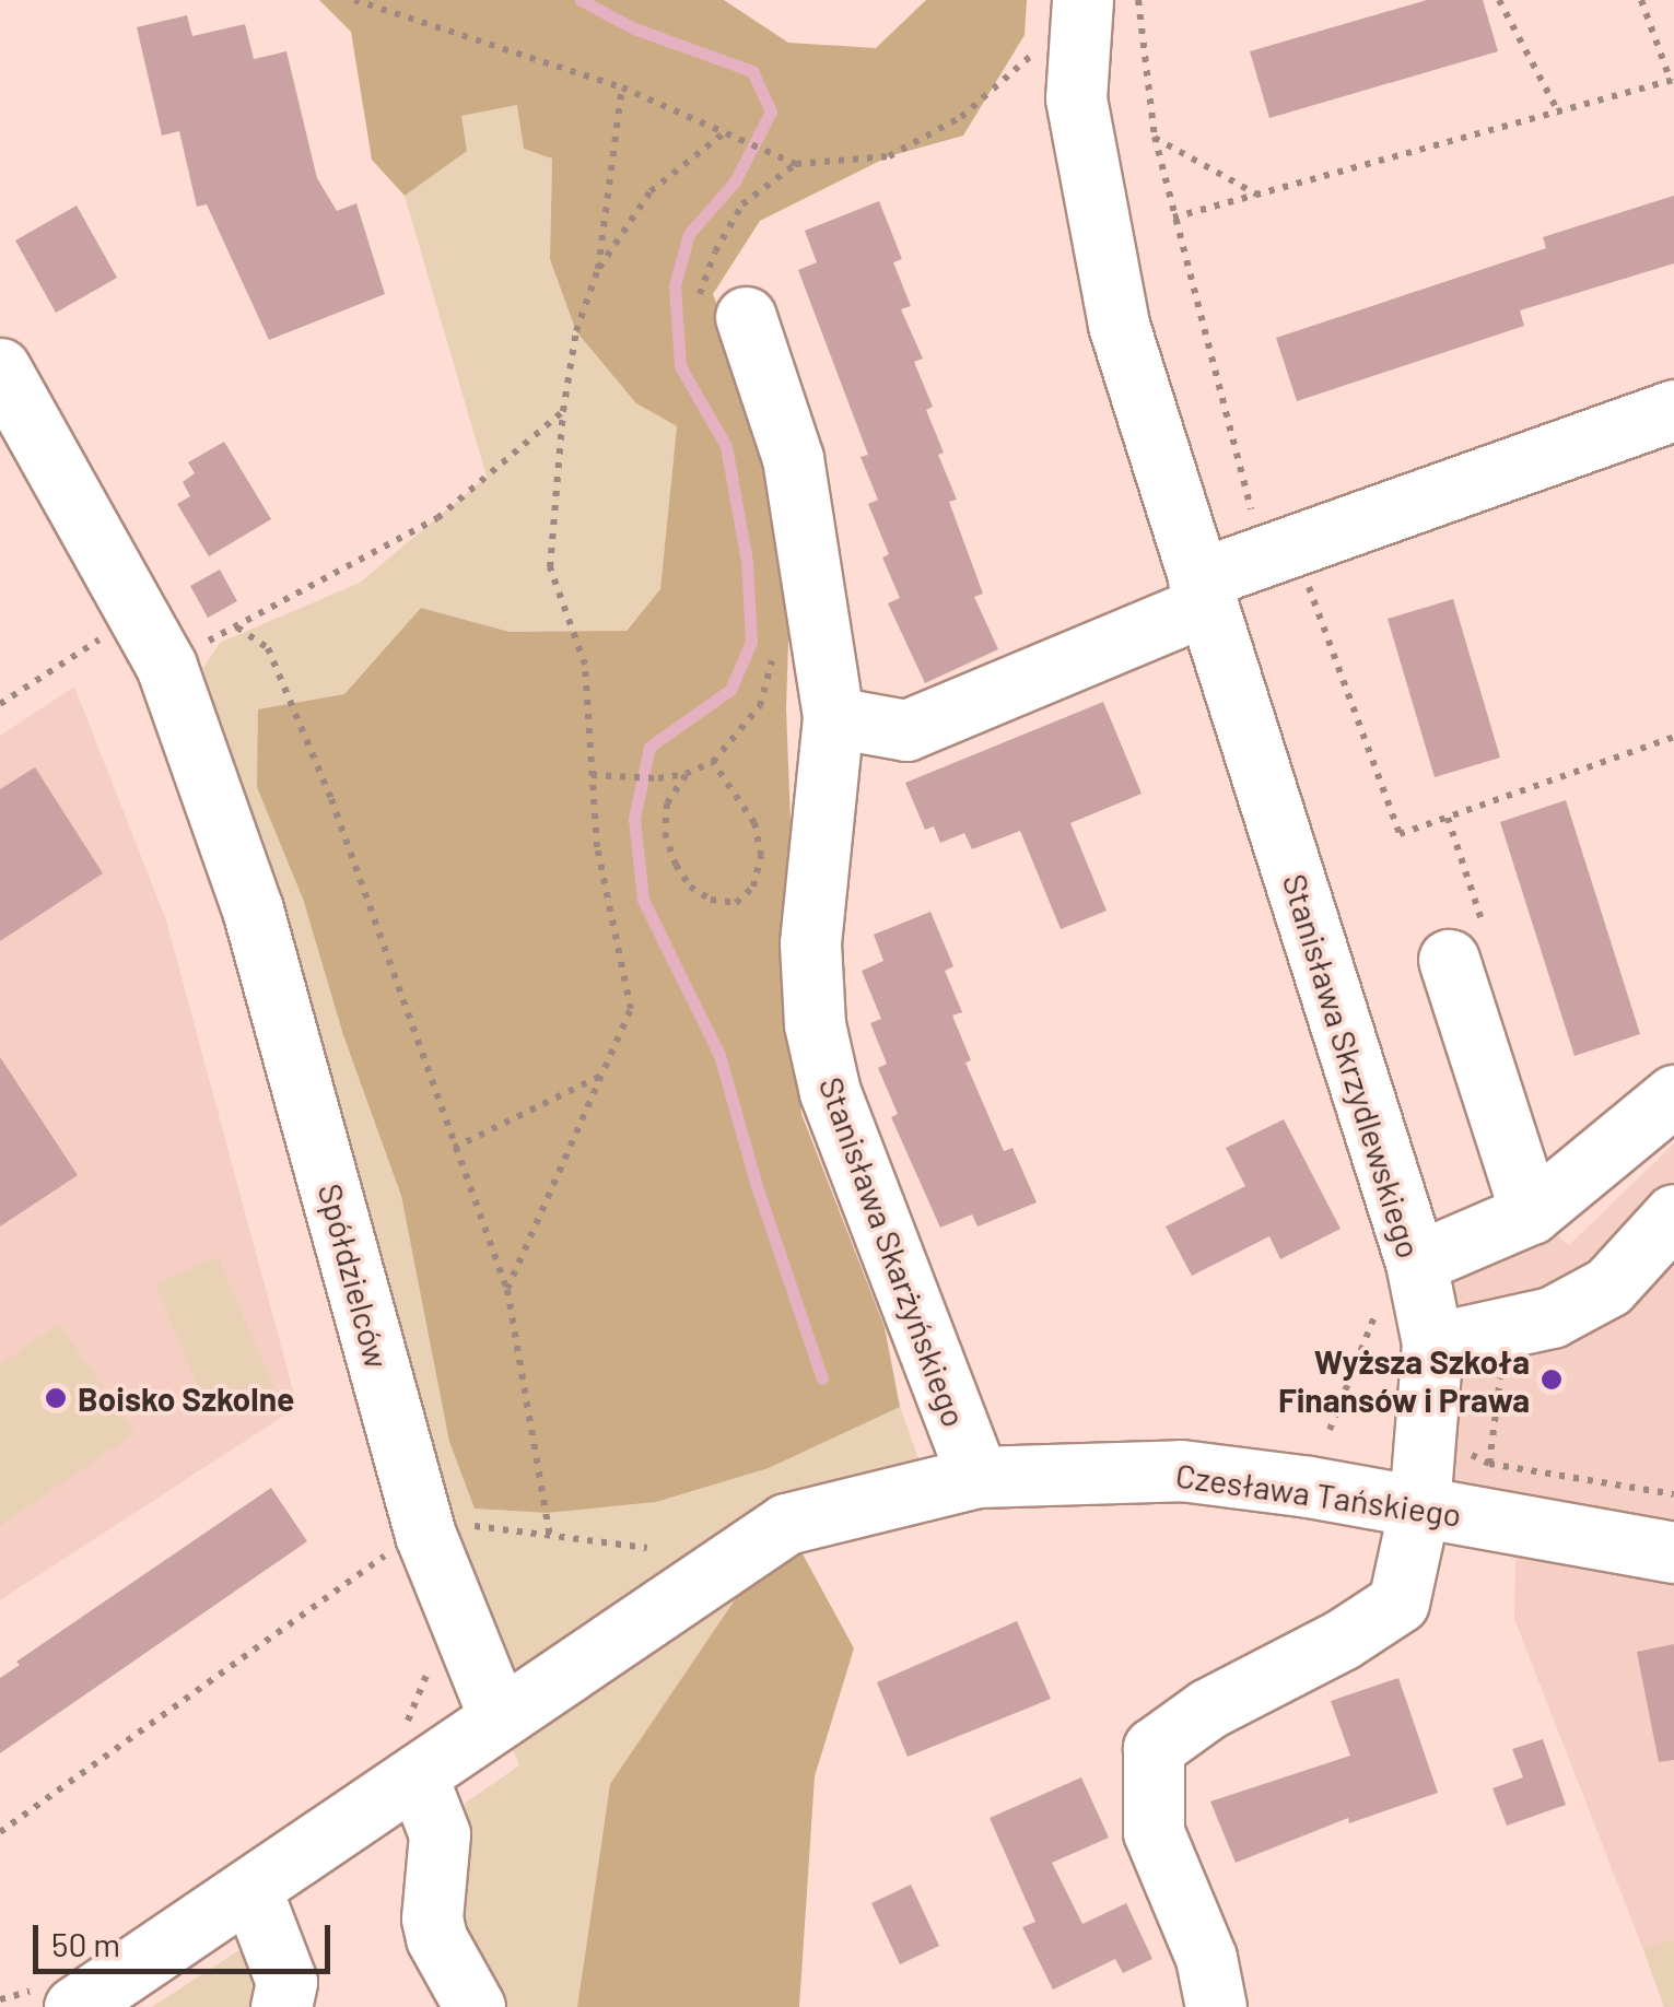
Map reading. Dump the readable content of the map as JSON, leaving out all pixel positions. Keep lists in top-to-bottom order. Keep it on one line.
{"streets":{"street":["Stanisława Skrzydlewskiego","Stanisława Skarżyńskiego","Spółdzielców","Czesława Tańskiego"]},"crossings":[["Stanisława Skrzydlewskiego","Czesława Tańskiego"],["Stanisława Skarżyńskiego","Czesława Tańskiego"],["Spółdzielców","Czesława Tańskiego"]],"places":["Wyższa Szkoła Finansów i Prawa","Boisko Szkolne"],"scale_bar":"50 m"}
